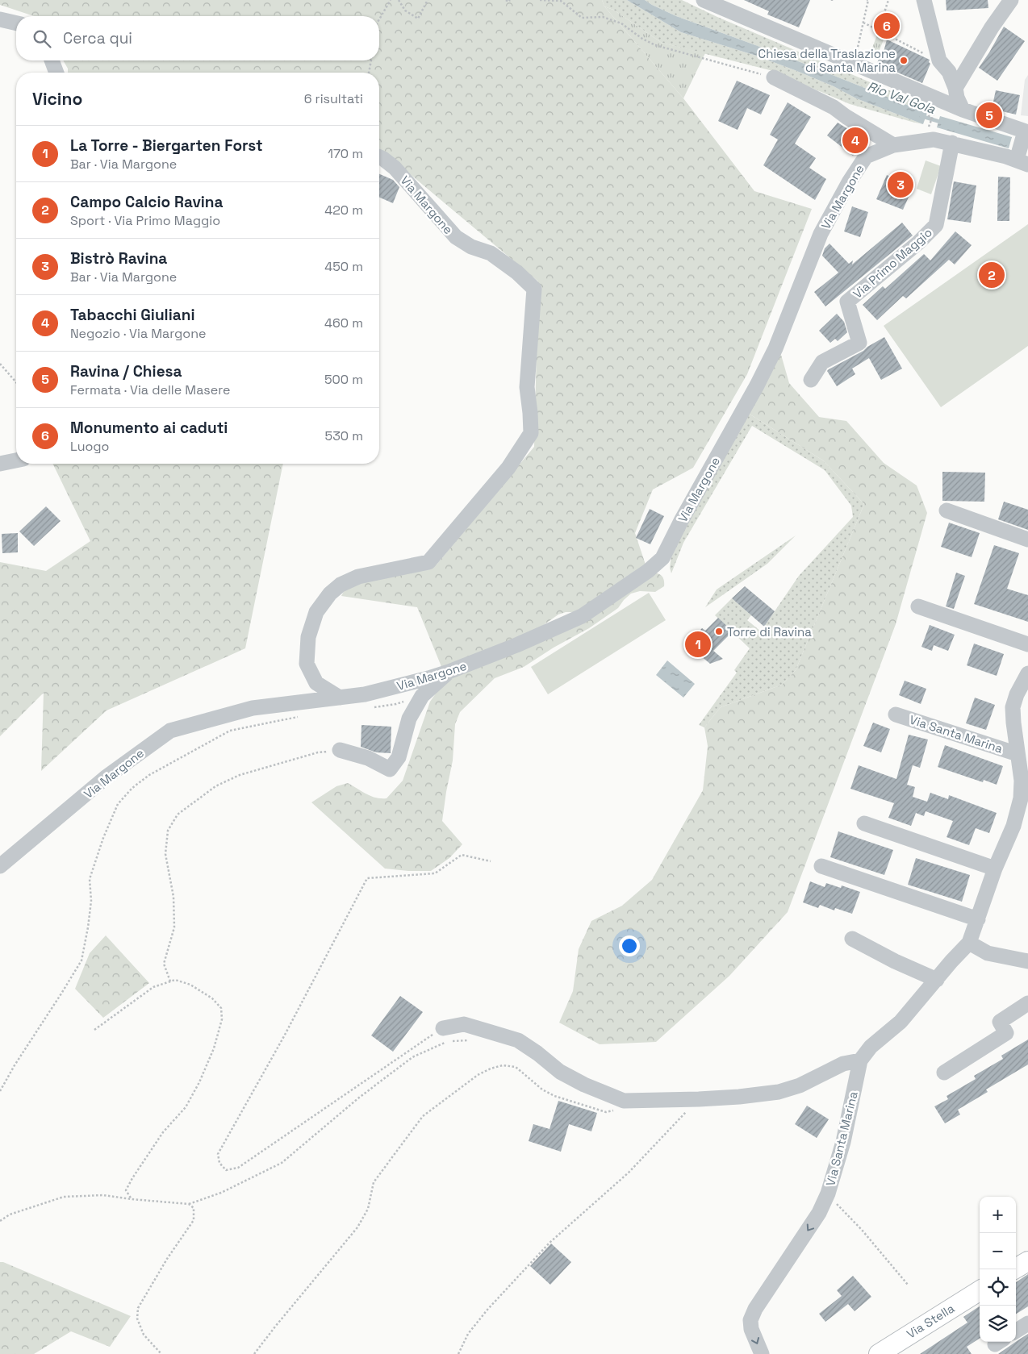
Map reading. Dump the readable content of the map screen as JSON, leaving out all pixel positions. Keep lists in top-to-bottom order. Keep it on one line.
{"streets":{"main road":["Via Stella"],"street":["Via Margone","Via Primo Maggio","Via Santa Marina"]},"crossings":[["Via Margone","Via Primo Maggio"]],"water":["Rio Val Gola"],"places":["Chiesa della Traslazione di Santa Marina","Torre di Ravina"],"page":{"pins":["6","5","4","3","2","1"],"search":"Cerca qui","heading":["Vicino","6 risultati"],"list":[{"mark":"1","name":"La Torre - Biergarten Forst","note":"Bar · Via Margone","value":"170 m"},{"mark":"2","name":"Campo Calcio Ravina","note":"Sport · Via Primo Maggio","value":"420 m"},{"mark":"3","name":"Bistrò Ravina","note":"Bar · Via Margone","value":"450 m"},{"mark":"4","name":"Tabacchi Giuliani","note":"Negozio · Via Margone","value":"460 m"},{"mark":"5","name":"Ravina / Chiesa","note":"Fermata · Via delle Masere","value":"500 m"},{"mark":"6","name":"Monumento ai caduti","note":"Luogo","value":"530 m"}],"map_buttons":["+","−"]}}
